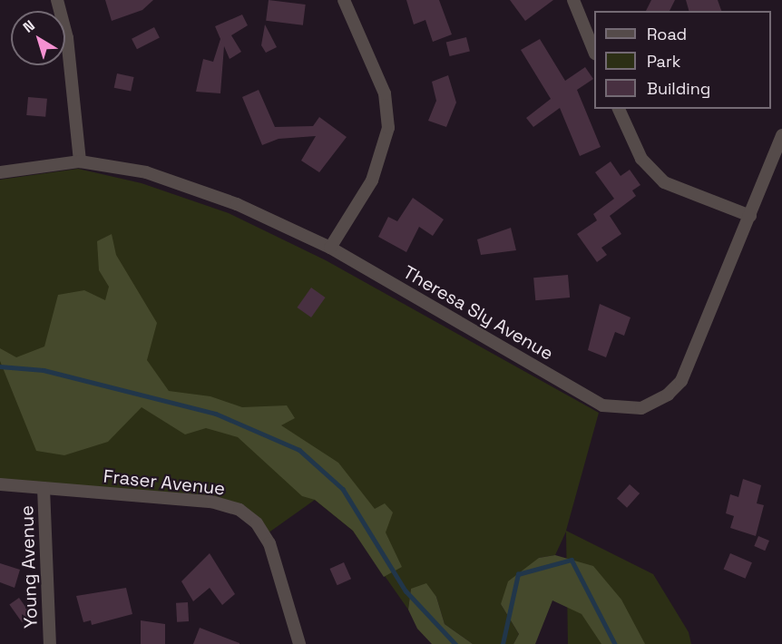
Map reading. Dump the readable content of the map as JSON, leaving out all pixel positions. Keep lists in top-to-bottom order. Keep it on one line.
{"streets":{"street":["Theresa Sly Avenue","Fraser Avenue","Young Avenue"]},"crossings":[["Fraser Avenue","Young Avenue"]],"legend":["Road","Park","Building"],"north":"top left"}
